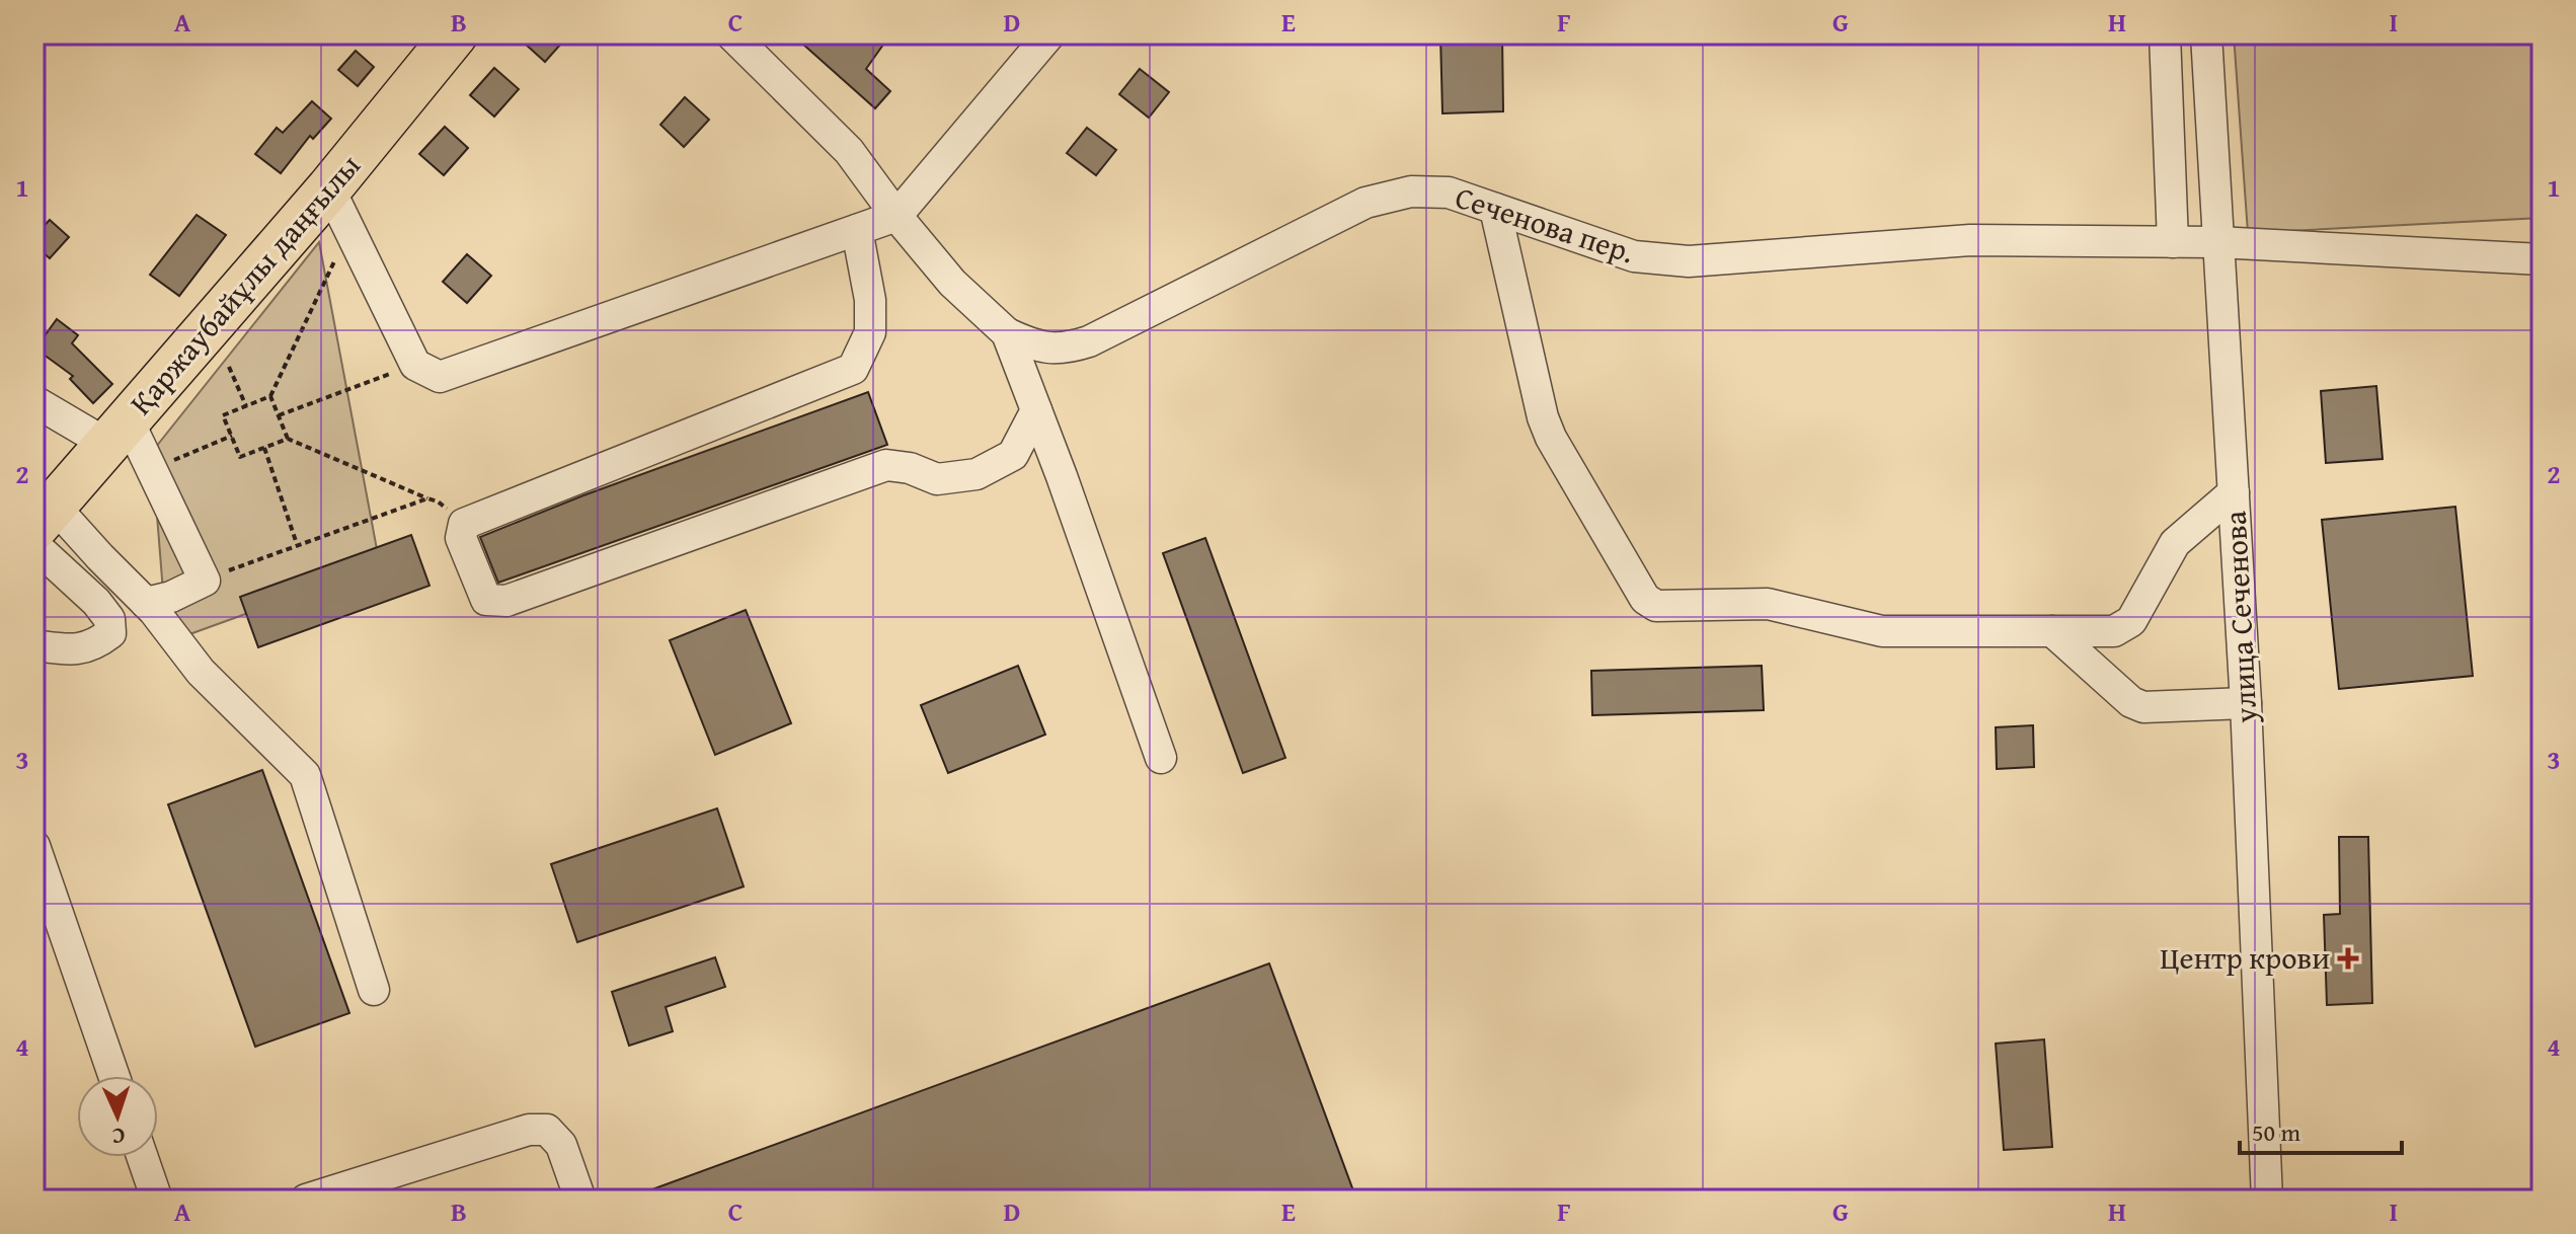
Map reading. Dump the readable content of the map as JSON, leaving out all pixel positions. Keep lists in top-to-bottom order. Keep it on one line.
{"streets":{"highway":["Қаржаубайұлы даңғылы"],"street":["Сеченова пер.","улица Сеченова"]},"crossings":[["Сеченова пер.","улица Сеченова"]],"places":{"health":["Центр крови"]},"scale_bar":"50 m","north":"bottom","grid":{"columns":["A","B","C","D","E","F","G","H","I"],"rows":["1","2","3","4"]}}
